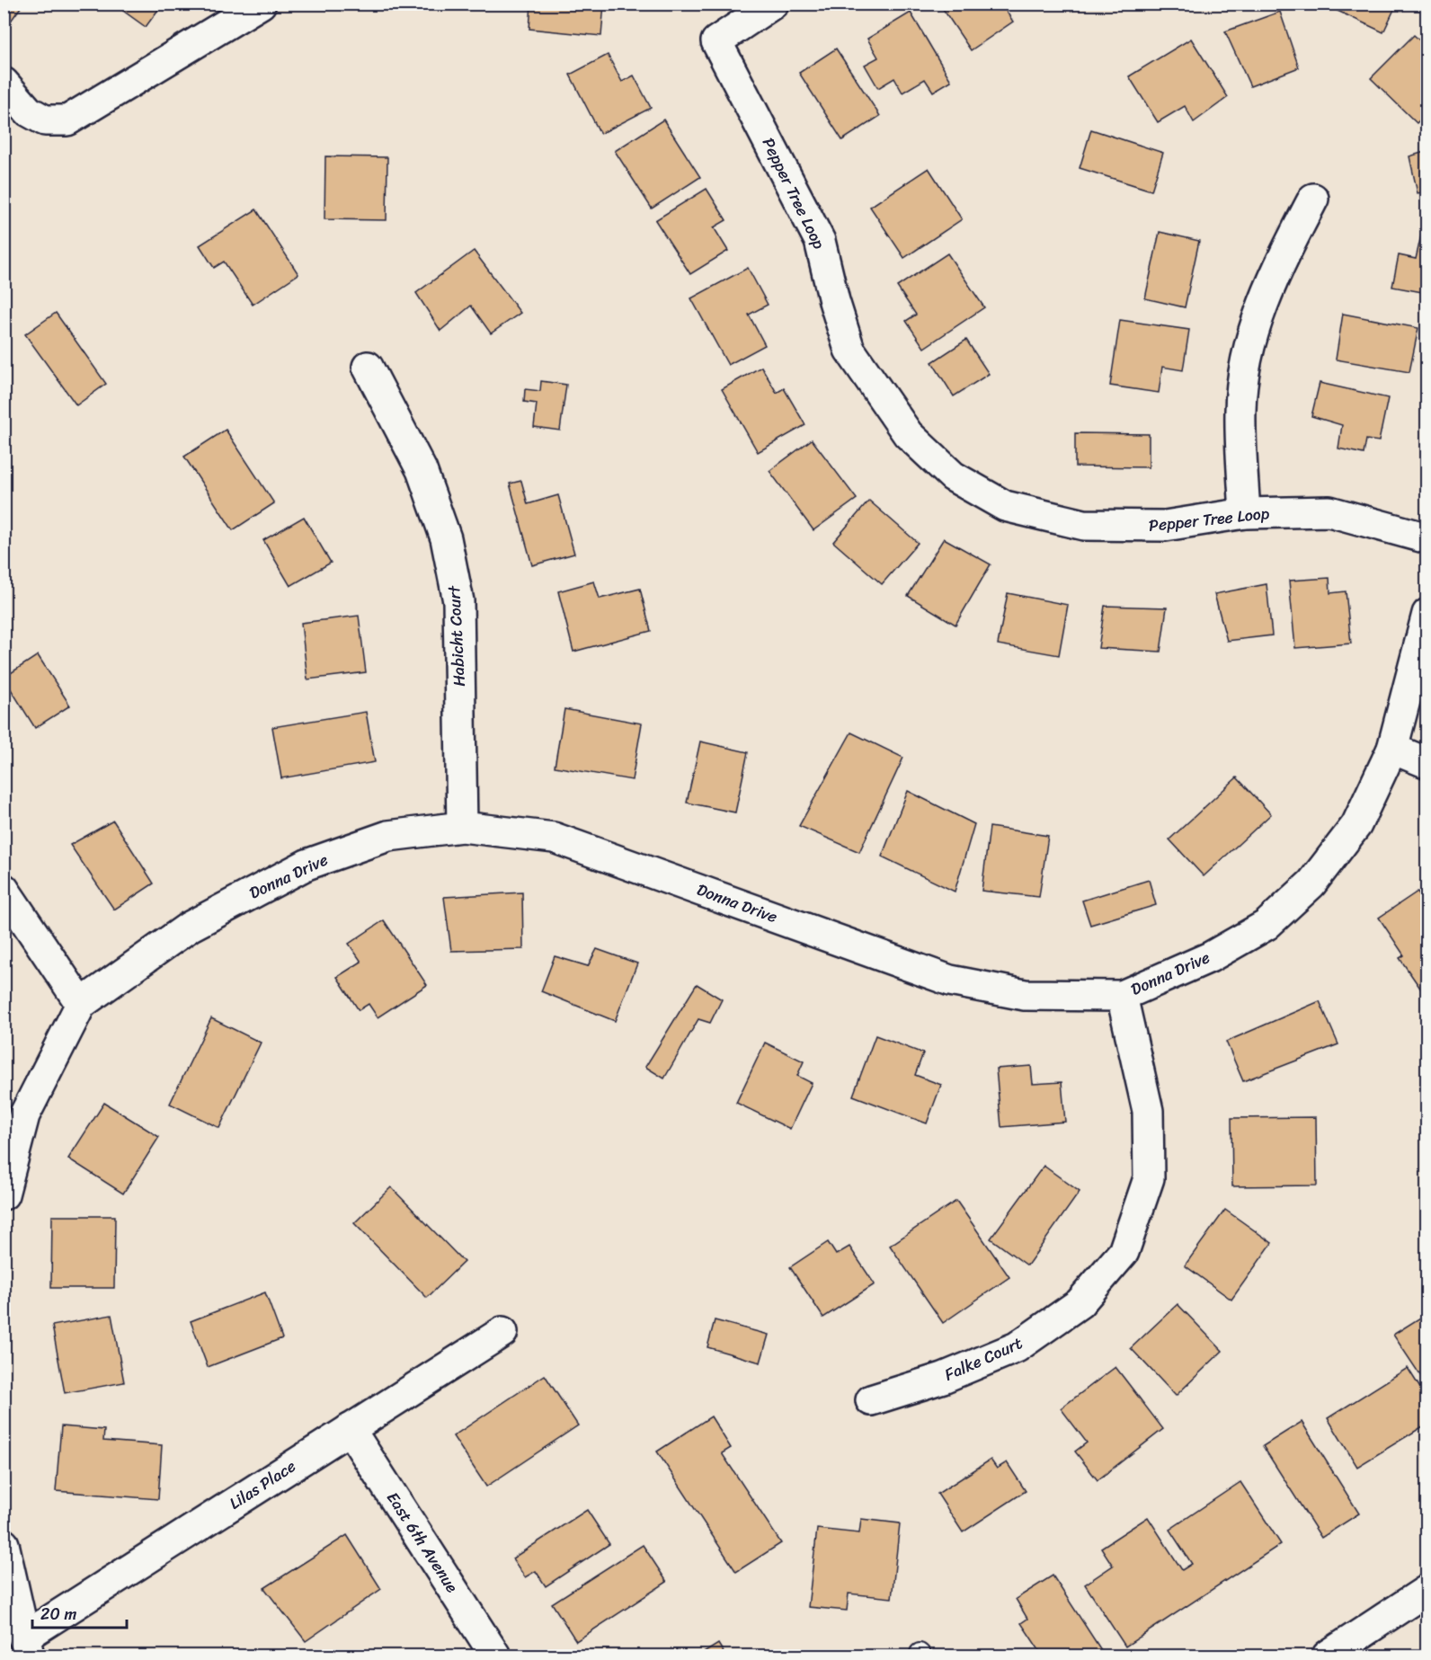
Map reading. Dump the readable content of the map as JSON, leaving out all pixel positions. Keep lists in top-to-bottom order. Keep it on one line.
{"streets":{"street":["Pepper Tree Loop","Habicht Court","Donna Drive","Falke Court","Lilas Place","East 6th Avenue"]},"crossings":[["Habicht Court","Donna Drive"],["Donna Drive","Falke Court"],["Lilas Place","East 6th Avenue"]],"scale_bar":"20 m"}
